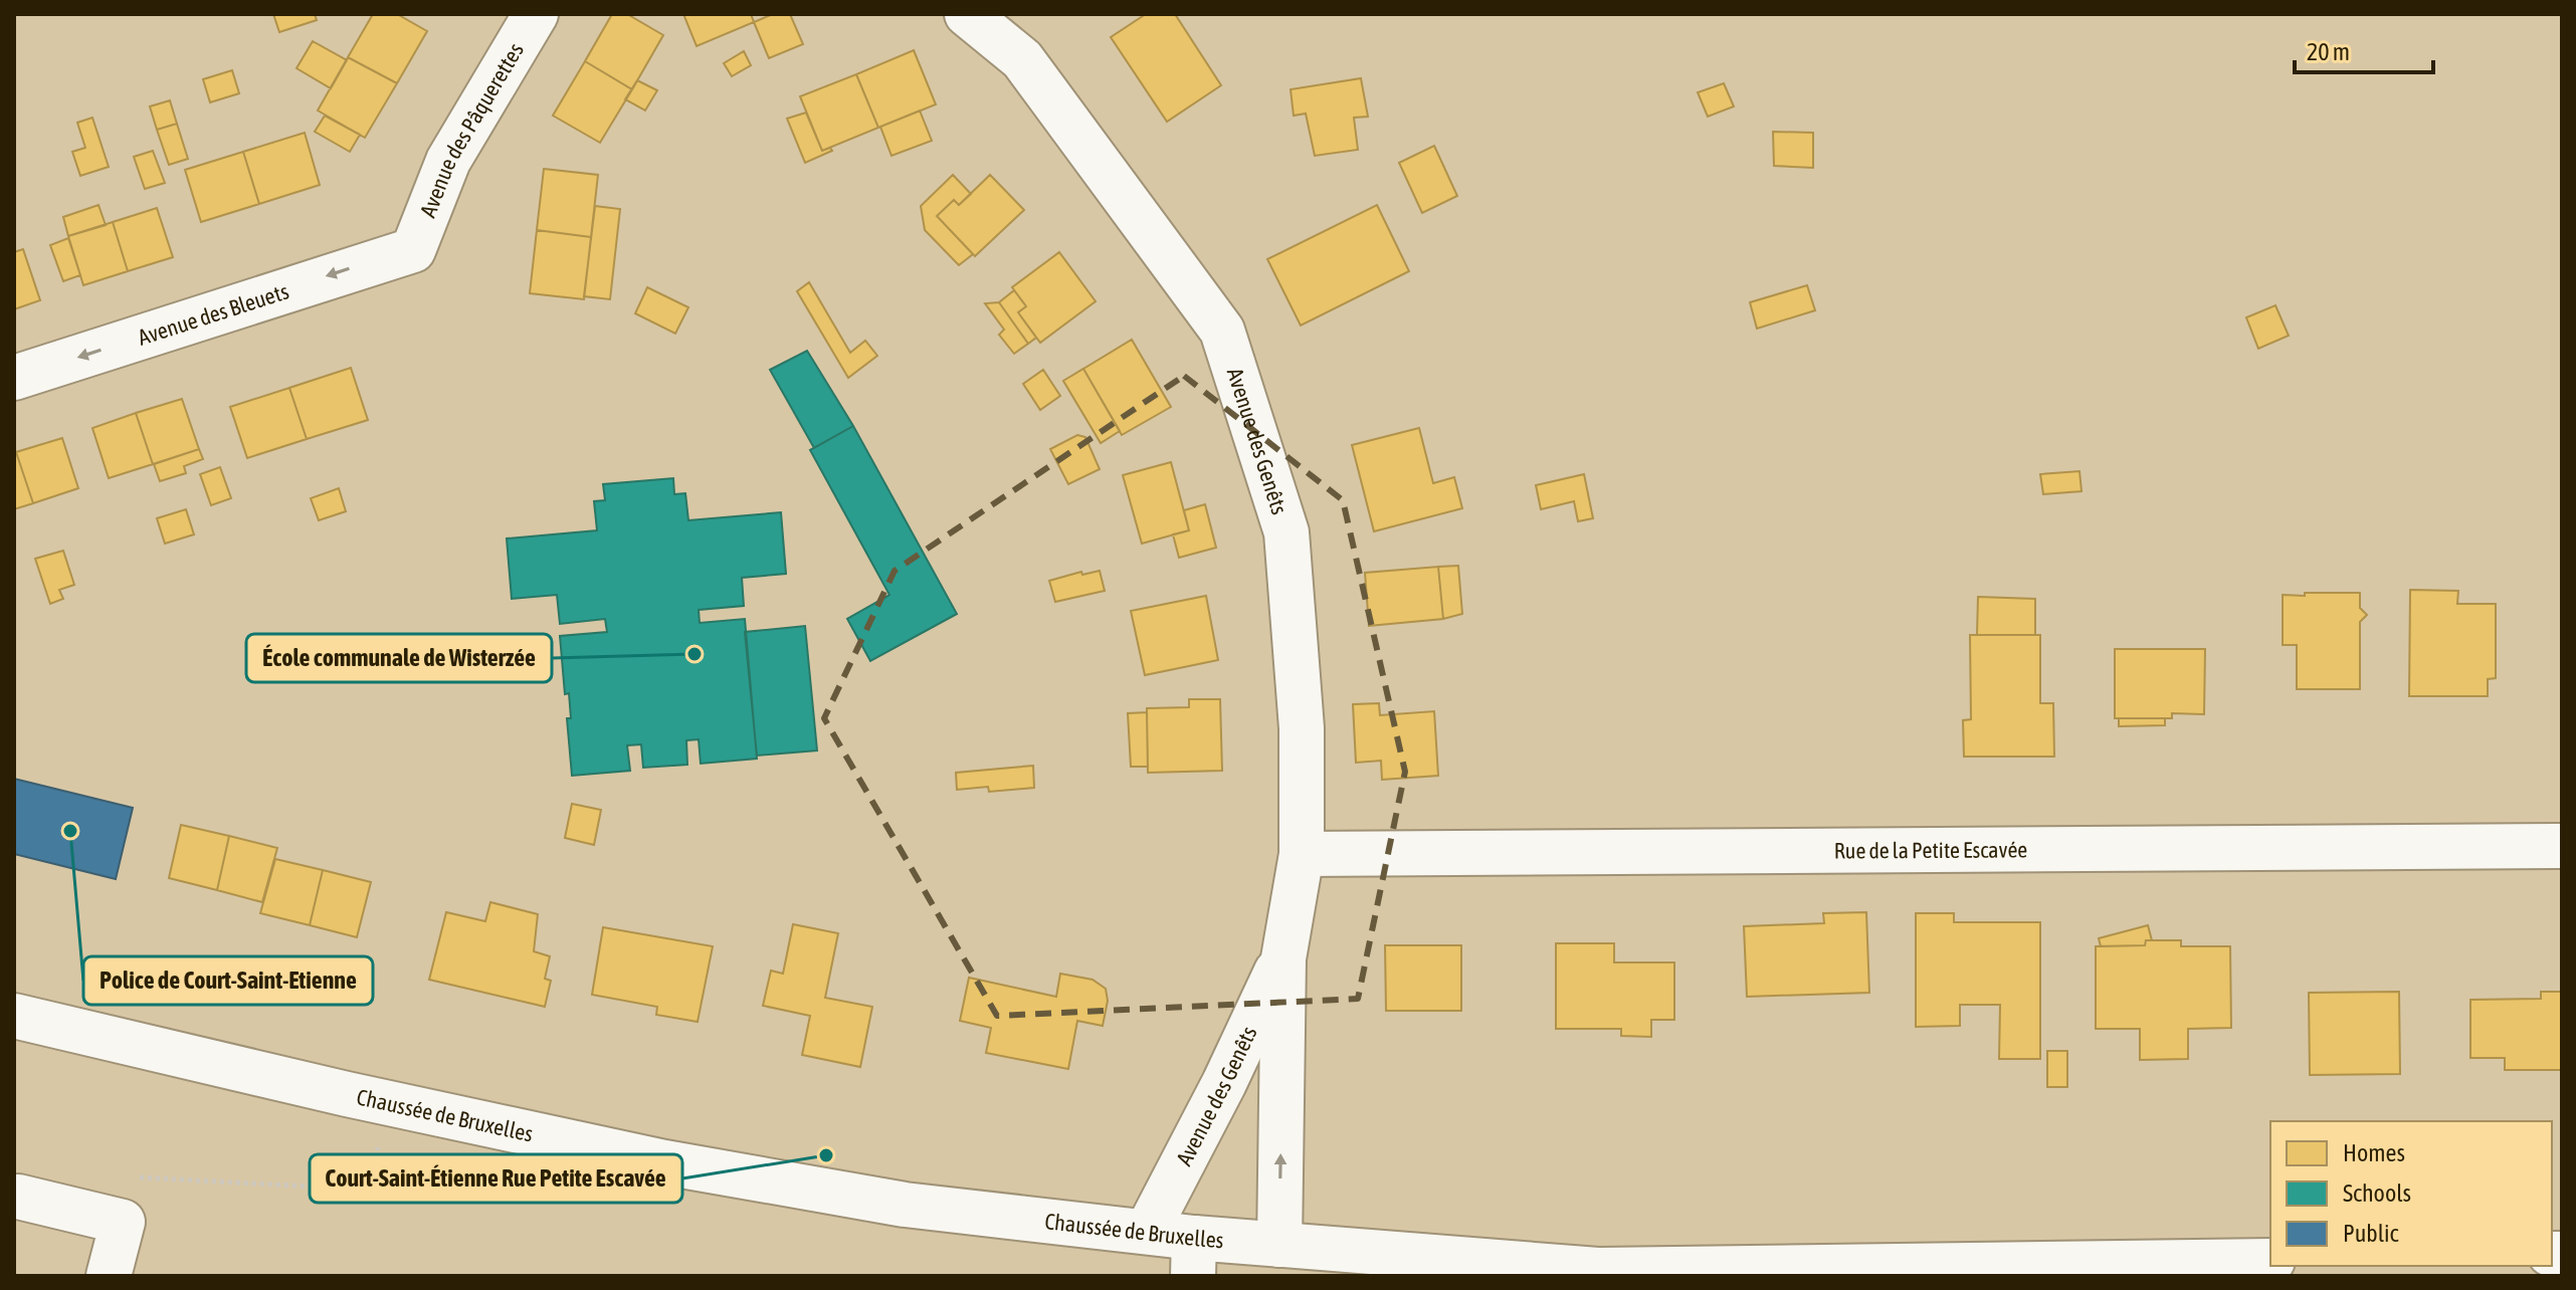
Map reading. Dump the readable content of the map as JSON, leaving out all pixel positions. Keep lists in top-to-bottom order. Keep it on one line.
{"streets":{"street":["Avenue des Pâquerettes","Avenue des Bleuets","Avenue des Genêts","Rue de la Petite Escavée","Chaussée de Bruxelles"]},"crossings":[["Avenue des Pâquerettes","Avenue des Bleuets"],["Avenue des Genêts","Rue de la Petite Escavée"],["Avenue des Genêts","Chaussée de Bruxelles"]],"one_way":["Avenue des Bleuets"],"places":["École communale de Wisterzée","Police de Court-Saint-Etienne","Court-Saint-Étienne Rue Petite Escavée"],"legend":["Homes","Schools","Public"],"scale_bar":"20 m"}
